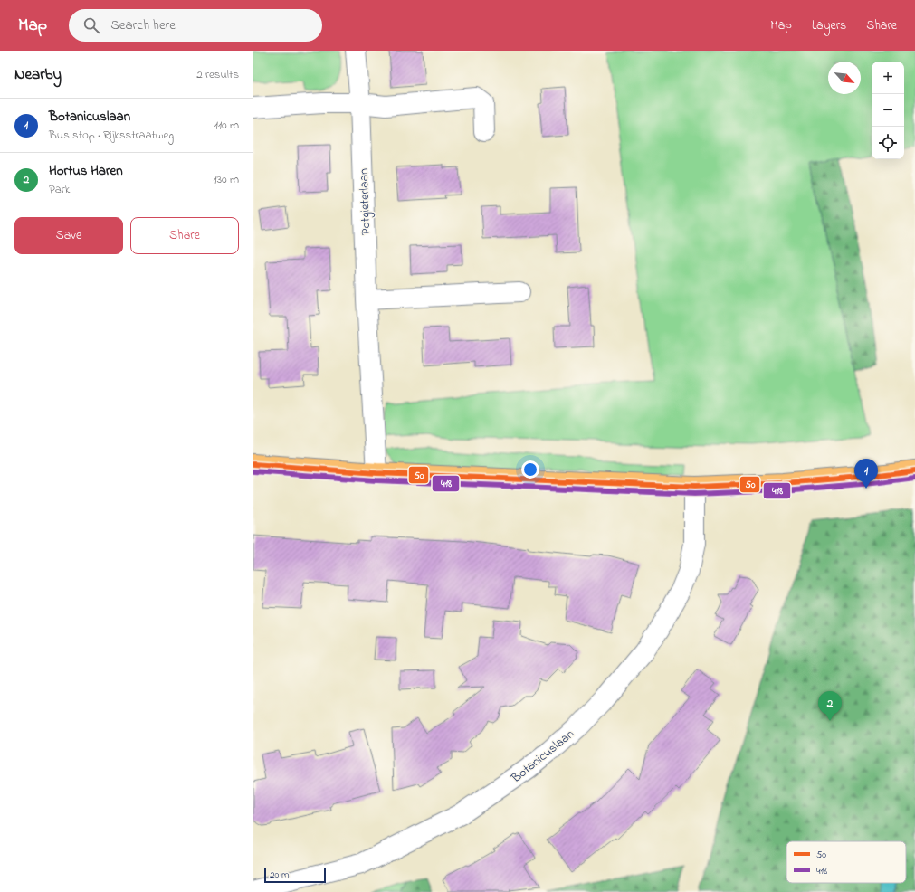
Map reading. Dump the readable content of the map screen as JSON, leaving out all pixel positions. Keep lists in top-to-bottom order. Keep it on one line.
{"streets":{"street":["Potgieterlaan","Botanicuslaan"]},"lines":["transit line 50","transit line 418"],"legend":["50","418"],"scale_bar":"20 m","north":"bottom right","page":{"header":"Map","search":"Search here","nav":["Map","Layers","Share"],"heading":["Nearby","2 results"],"map_buttons":["+","−"],"list":[{"mark":"1","name":"Botanicuslaan","note":"Bus stop · Rijksstraatweg","value":"110 m"},{"mark":"2","name":"Hortus Haren","note":"Park","value":"130 m"}],"buttons":["Save","Share"],"pins":["1","2"],"scale":"20 m"}}
